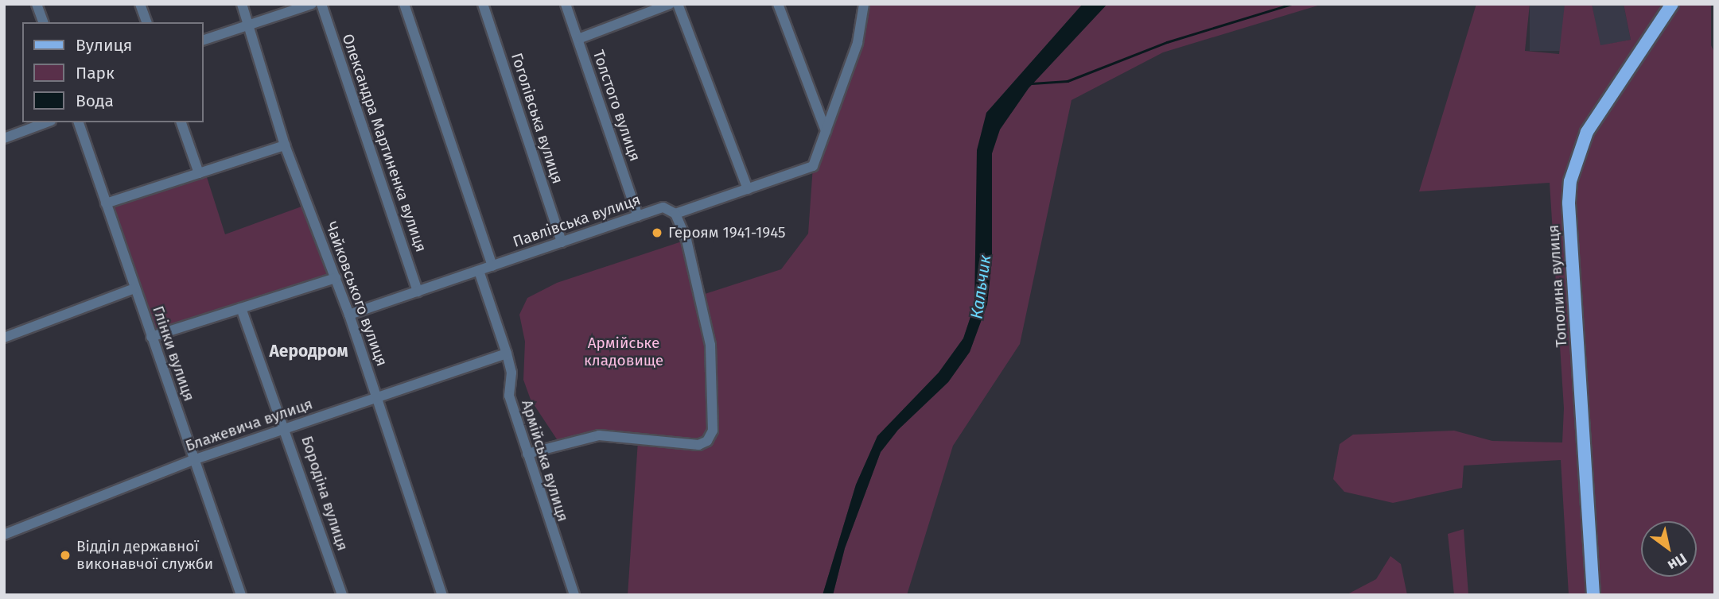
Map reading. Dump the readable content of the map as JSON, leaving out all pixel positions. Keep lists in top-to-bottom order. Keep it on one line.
{"streets":{"main road":["Тополина вулиця"],"street":["Толстого вулиця","Гоголівська вулиця","Олександра Мартиненка вулиця","Павлівська вулиця","Чайковського вулиця","Глінки вулиця","Блажевича вулиця","Армійська вулиця","Бородіна вулиця"]},"crossings":[["Толстого вулиця","Павлівська вулиця"],["Гоголівська вулиця","Павлівська вулиця"],["Олександра Мартиненка вулиця","Павлівська вулиця"],["Павлівська вулиця","Чайковського вулиця"],["Павлівська вулиця","Армійська вулиця"],["Чайковського вулиця","Блажевича вулиця"],["Глінки вулиця","Блажевича вулиця"],["Блажевича вулиця","Армійська вулиця"],["Блажевича вулиця","Бородіна вулиця"]],"districts":["Аеродром"],"water":["Кальчик"],"parks":["Армійське кладовище"],"places":["Героям 1941-1945","Відділ державної виконавчої служби"],"legend":["Вулиця","Парк","Вода"],"north":"bottom right"}
